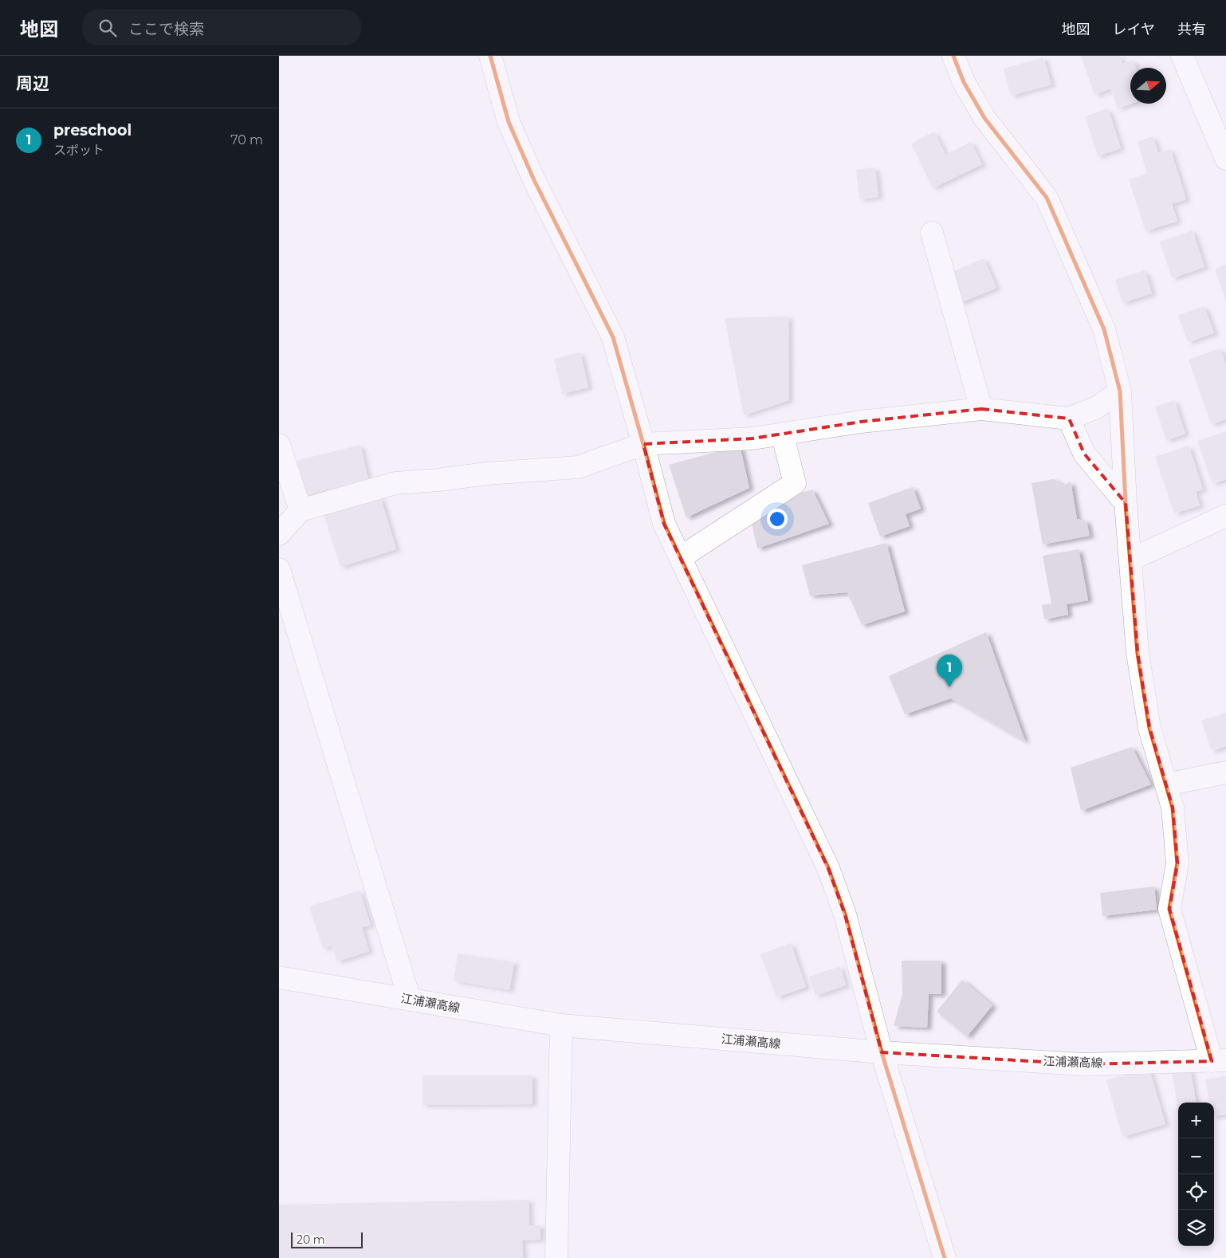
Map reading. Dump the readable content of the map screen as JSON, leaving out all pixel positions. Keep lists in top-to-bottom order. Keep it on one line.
{"streets":{"street":["江浦瀬高線"]},"scale_bar":"20 m","north":"right","page":{"header":"地図","search":"ここで検索","nav":["地図","レイヤ","共有"],"heading":"周辺","list":[{"mark":"1","name":"preschool","note":"スポット","value":"70 m"}],"pins":"1","map_buttons":["+","−"],"scale":"20 m"}}
